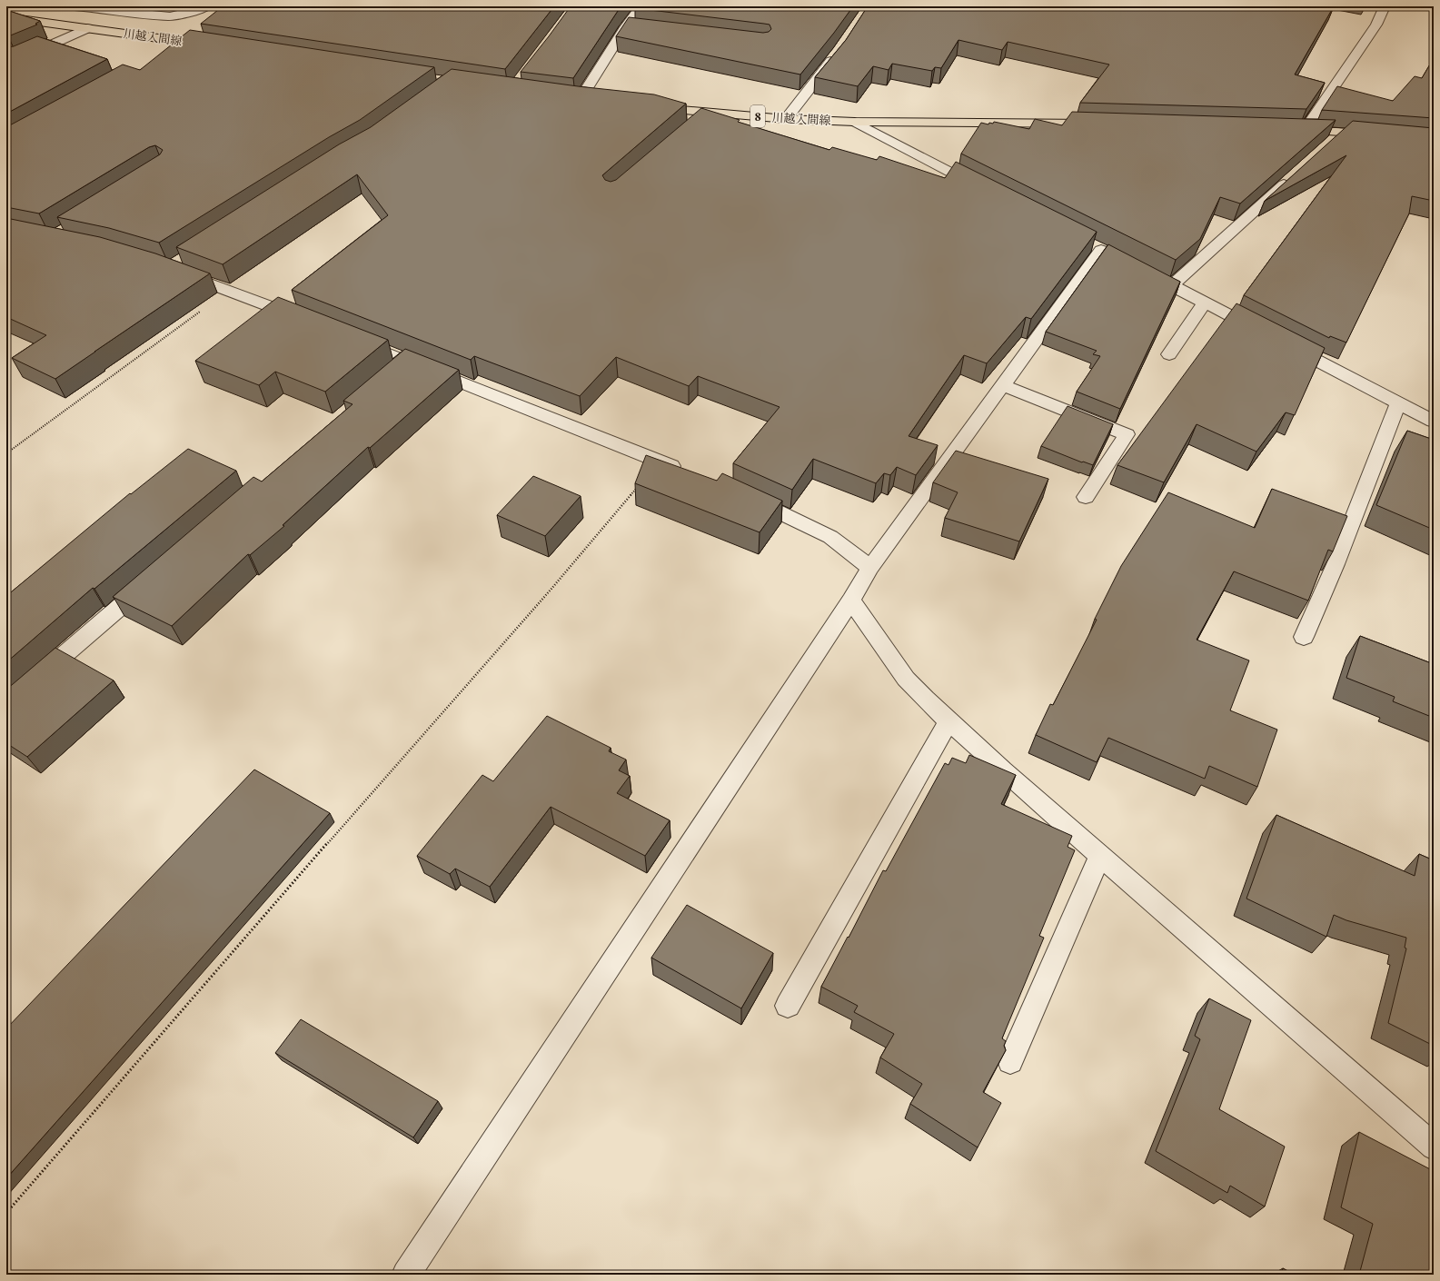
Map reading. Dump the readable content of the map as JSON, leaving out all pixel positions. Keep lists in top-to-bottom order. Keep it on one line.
{"streets":{"main road":["川越入間線","8"]}}
